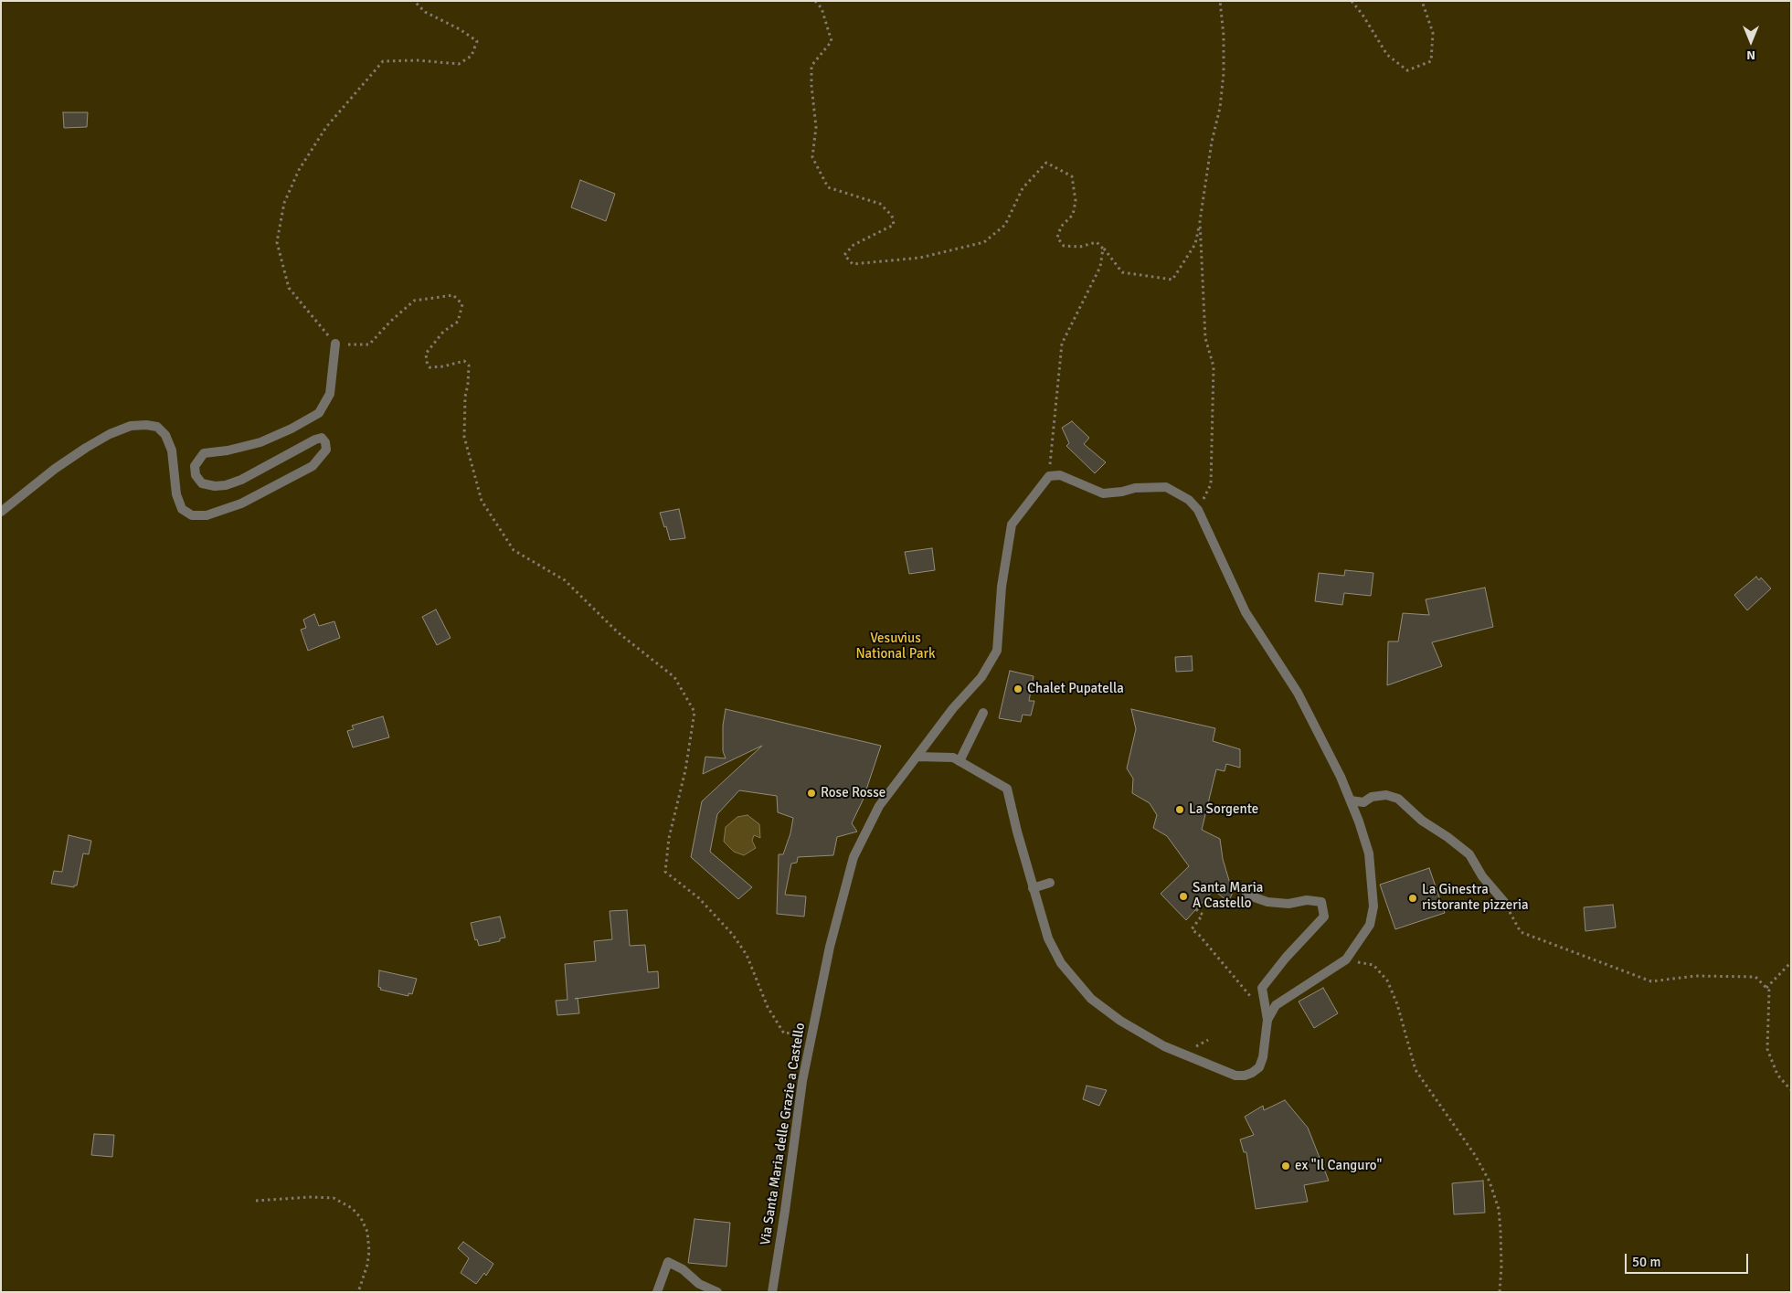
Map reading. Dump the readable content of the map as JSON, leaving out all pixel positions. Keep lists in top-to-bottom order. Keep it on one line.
{"streets":{"street":["Via Santa Maria delle Grazie a Castello"]},"parks":["Vesuvius National Park"],"places":["Chalet Pupatella","Rose Rosse","La Sorgente","Santa Maria A Castello","La Ginestra ristorante pizzeria","ex \"Il Canguro\""],"scale_bar":"50 m","north":"bottom"}
